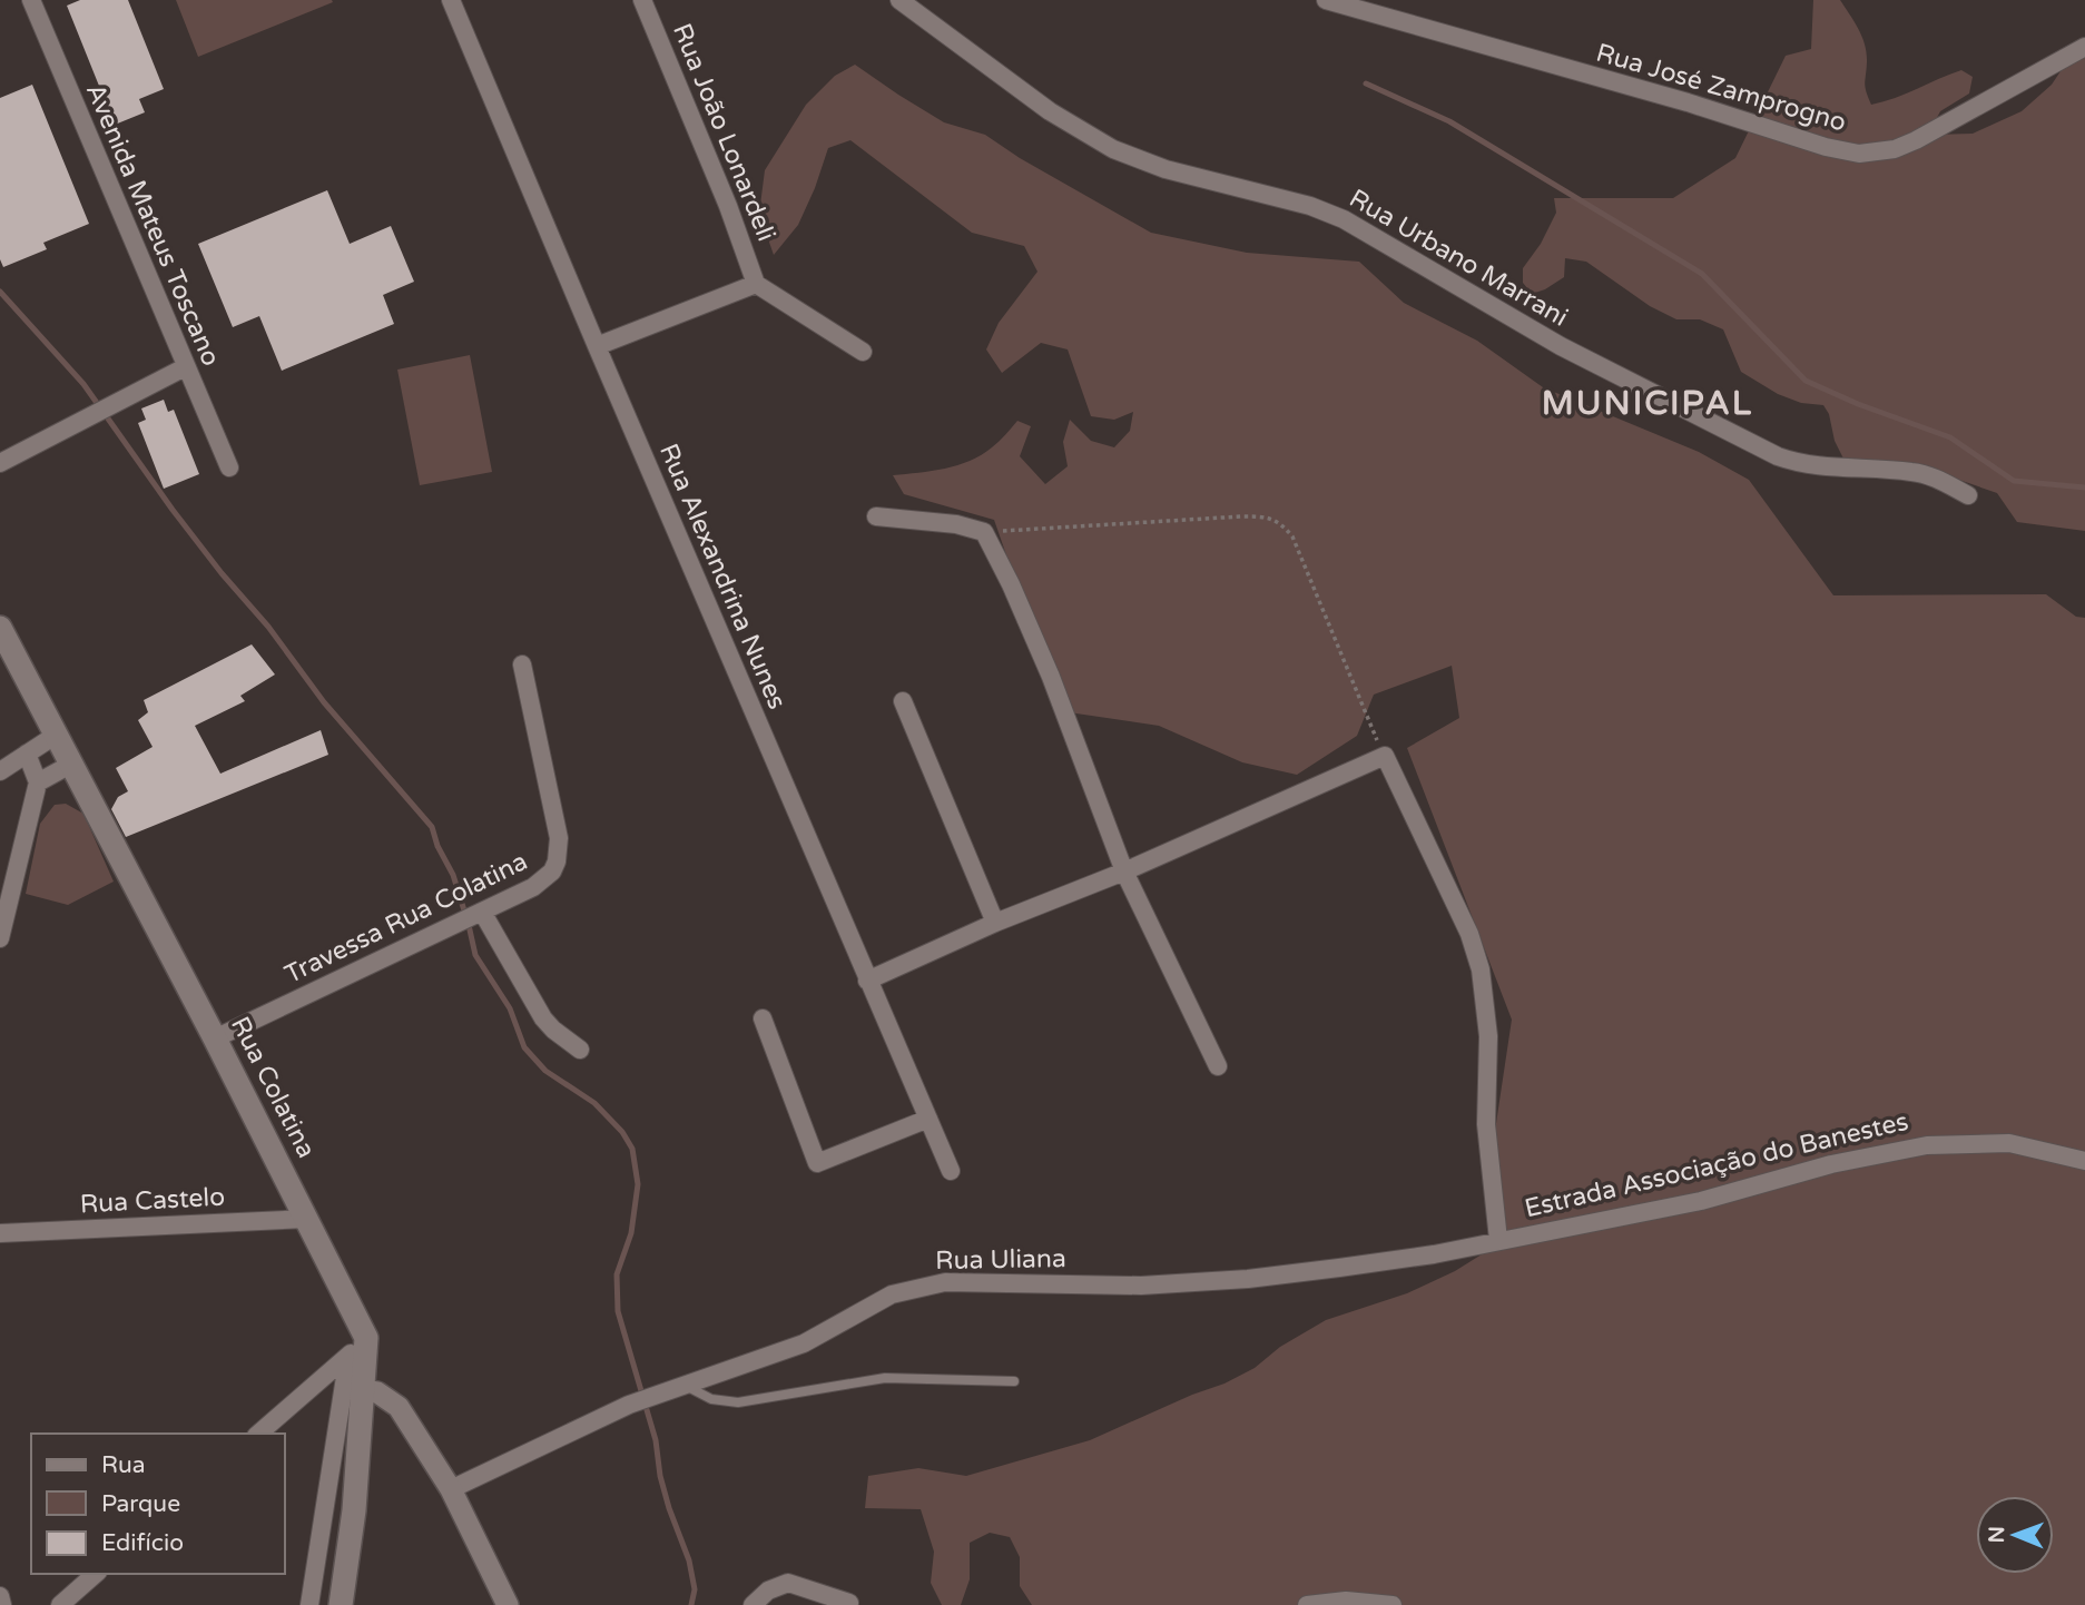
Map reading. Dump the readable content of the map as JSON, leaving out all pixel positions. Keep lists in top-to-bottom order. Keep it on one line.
{"streets":{"main road":["Rua Colatina"],"street":["Rua José Zamprogno","Rua João Lonardeli","Avenida Mateus Toscano","Rua Urbano Marrani","Rua Alexandrina Nunes","Travessa Rua Colatina","Estrada Associação do Banestes","Rua Castelo","Rua Uliana"]},"crossings":[["Travessa Rua Colatina","Rua Colatina"],["Rua Colatina","Rua Castelo"],["Estrada Associação do Banestes","Rua Uliana"]],"districts":["MUNICIPAL"],"legend":["Rua","Parque","Edifício"],"north":"left"}
